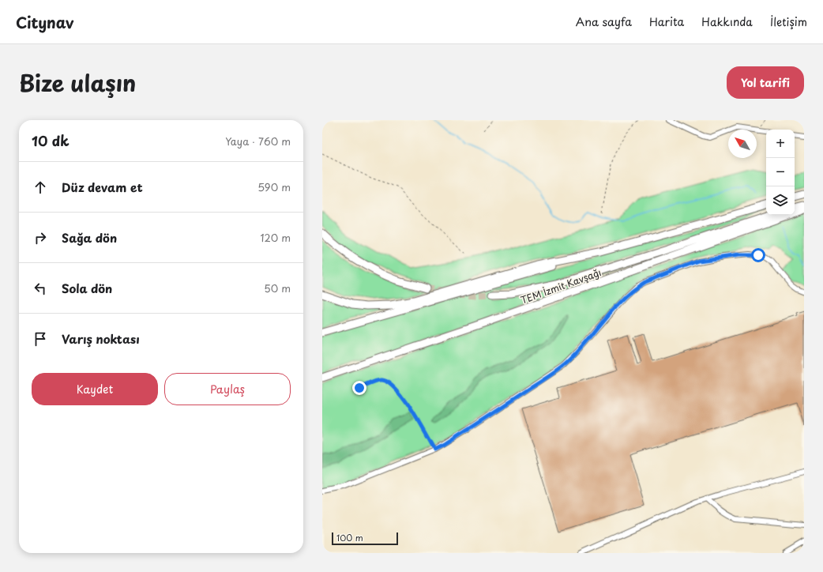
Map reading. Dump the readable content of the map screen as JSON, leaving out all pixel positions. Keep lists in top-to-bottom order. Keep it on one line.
{"streets":{"highway":["TEM İzmit Kavşağı"]},"scale_bar":"100 m","north":"top left","page":{"header":"Citynav","nav":["Ana sayfa","Harita","Hakkında","İletişim"],"title":"Bize ulaşın","buttons":["Yol tarifi",["Kaydet","Paylaş"]],"heading":["10 dk","Yaya · 760 m"],"map_buttons":["+","−"],"list":[["Düz devam et","590 m"],["Sağa dön","120 m"],["Sola dön","50 m"],"Varış noktası"],"scale":"100 m"}}
